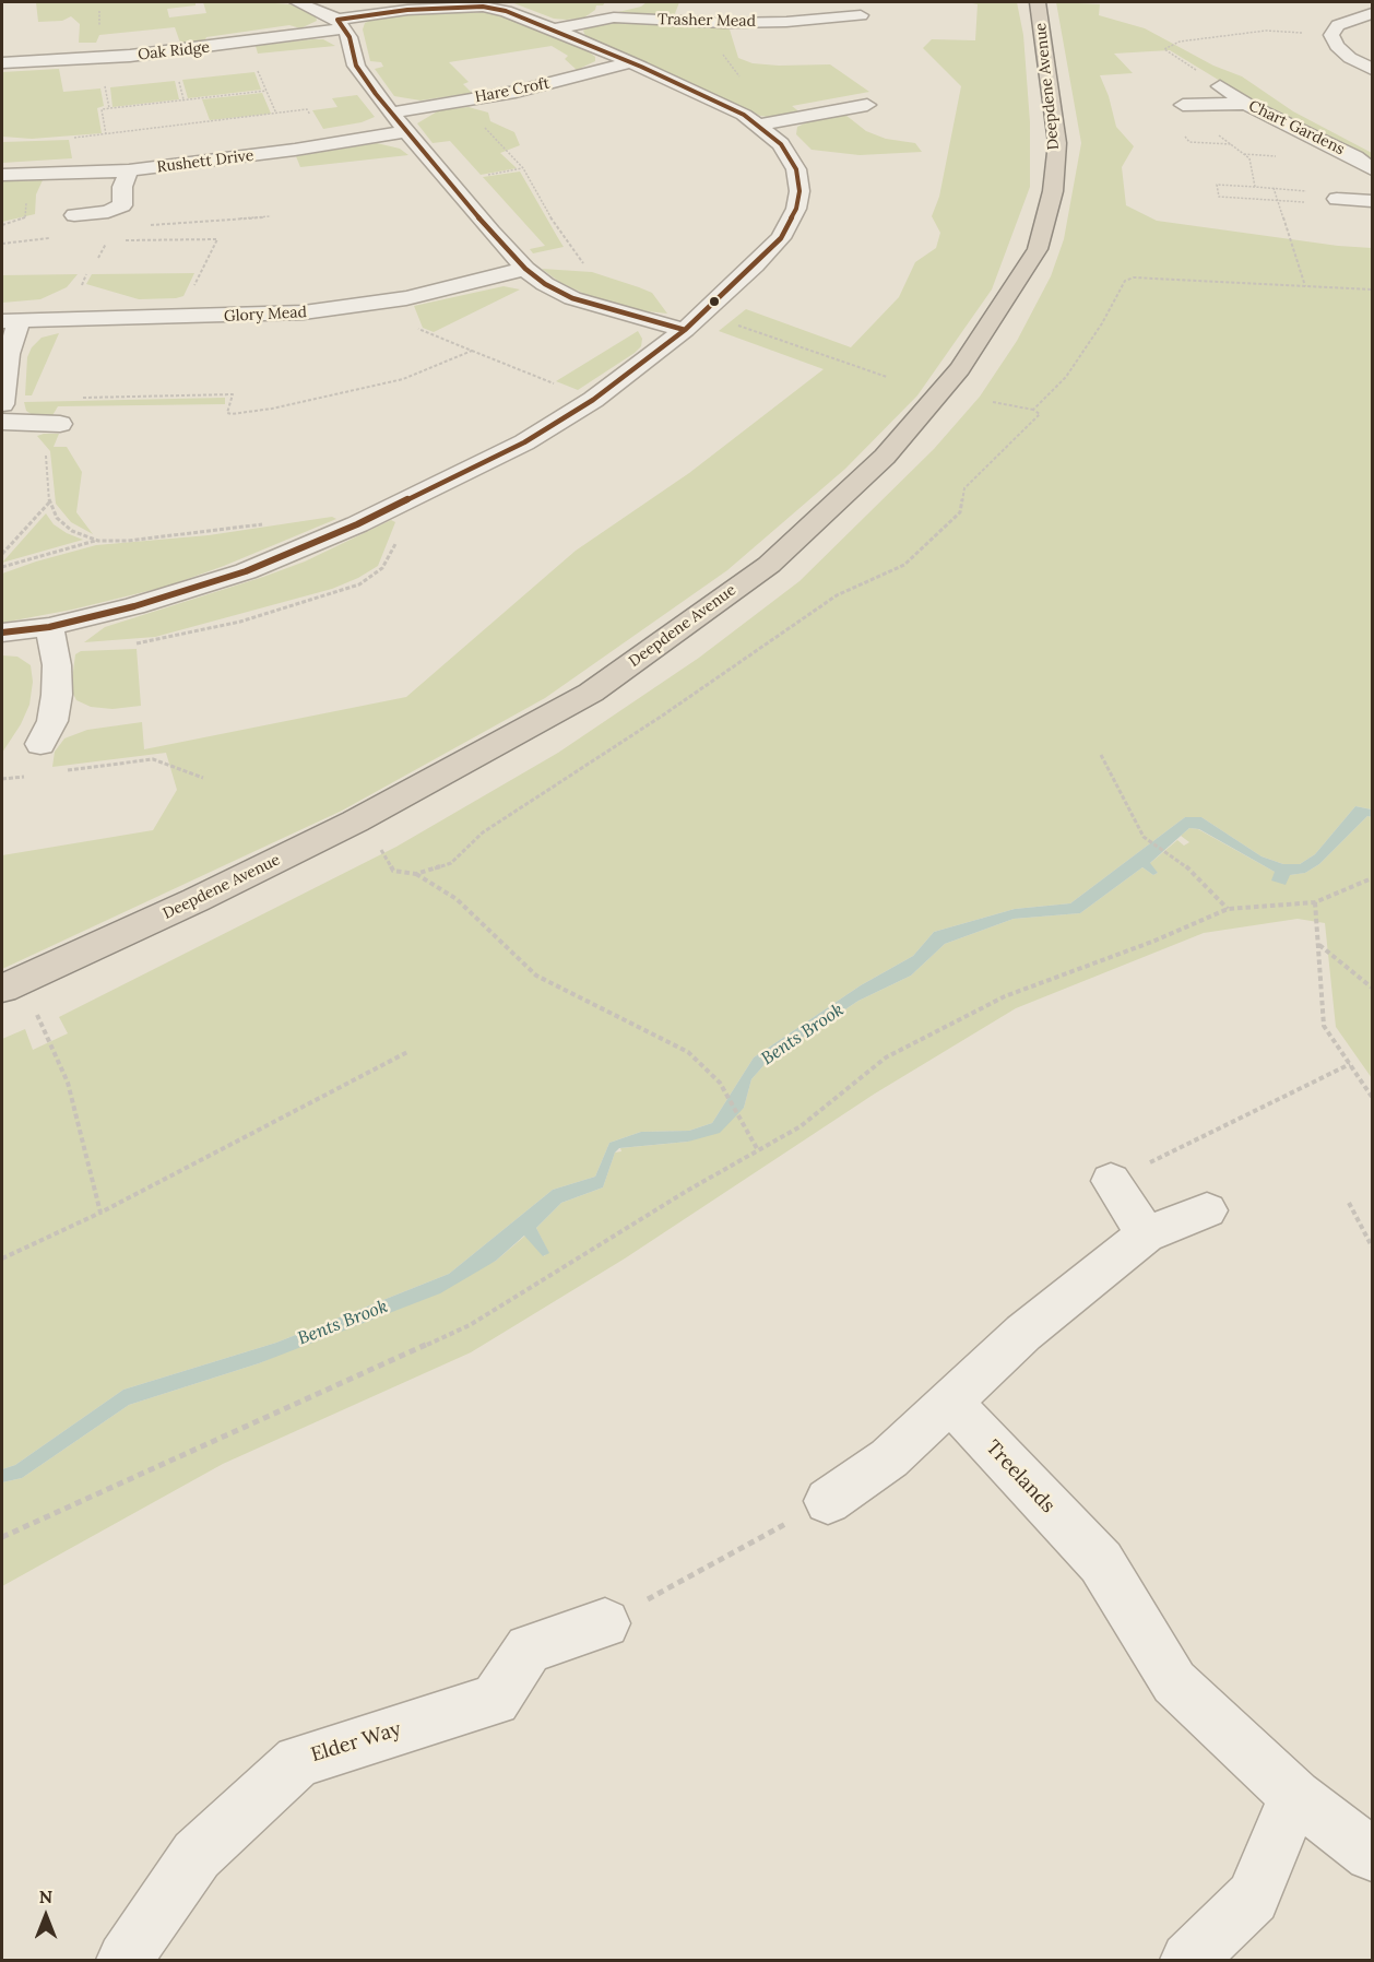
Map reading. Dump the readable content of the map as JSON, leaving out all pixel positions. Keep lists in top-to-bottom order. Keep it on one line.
{"streets":{"highway":["Deepdene Avenue"],"street":["Trasher Mead","Oak Ridge","Hare Croft","Chart Gardens","Rushett Drive","Glory Mead","Treelands","Elder Way"]},"crossings":[["Trasher Mead","Oak Ridge"],["Oak Ridge","Hare Croft"]],"water":["Bents Brook"],"north":"top"}
